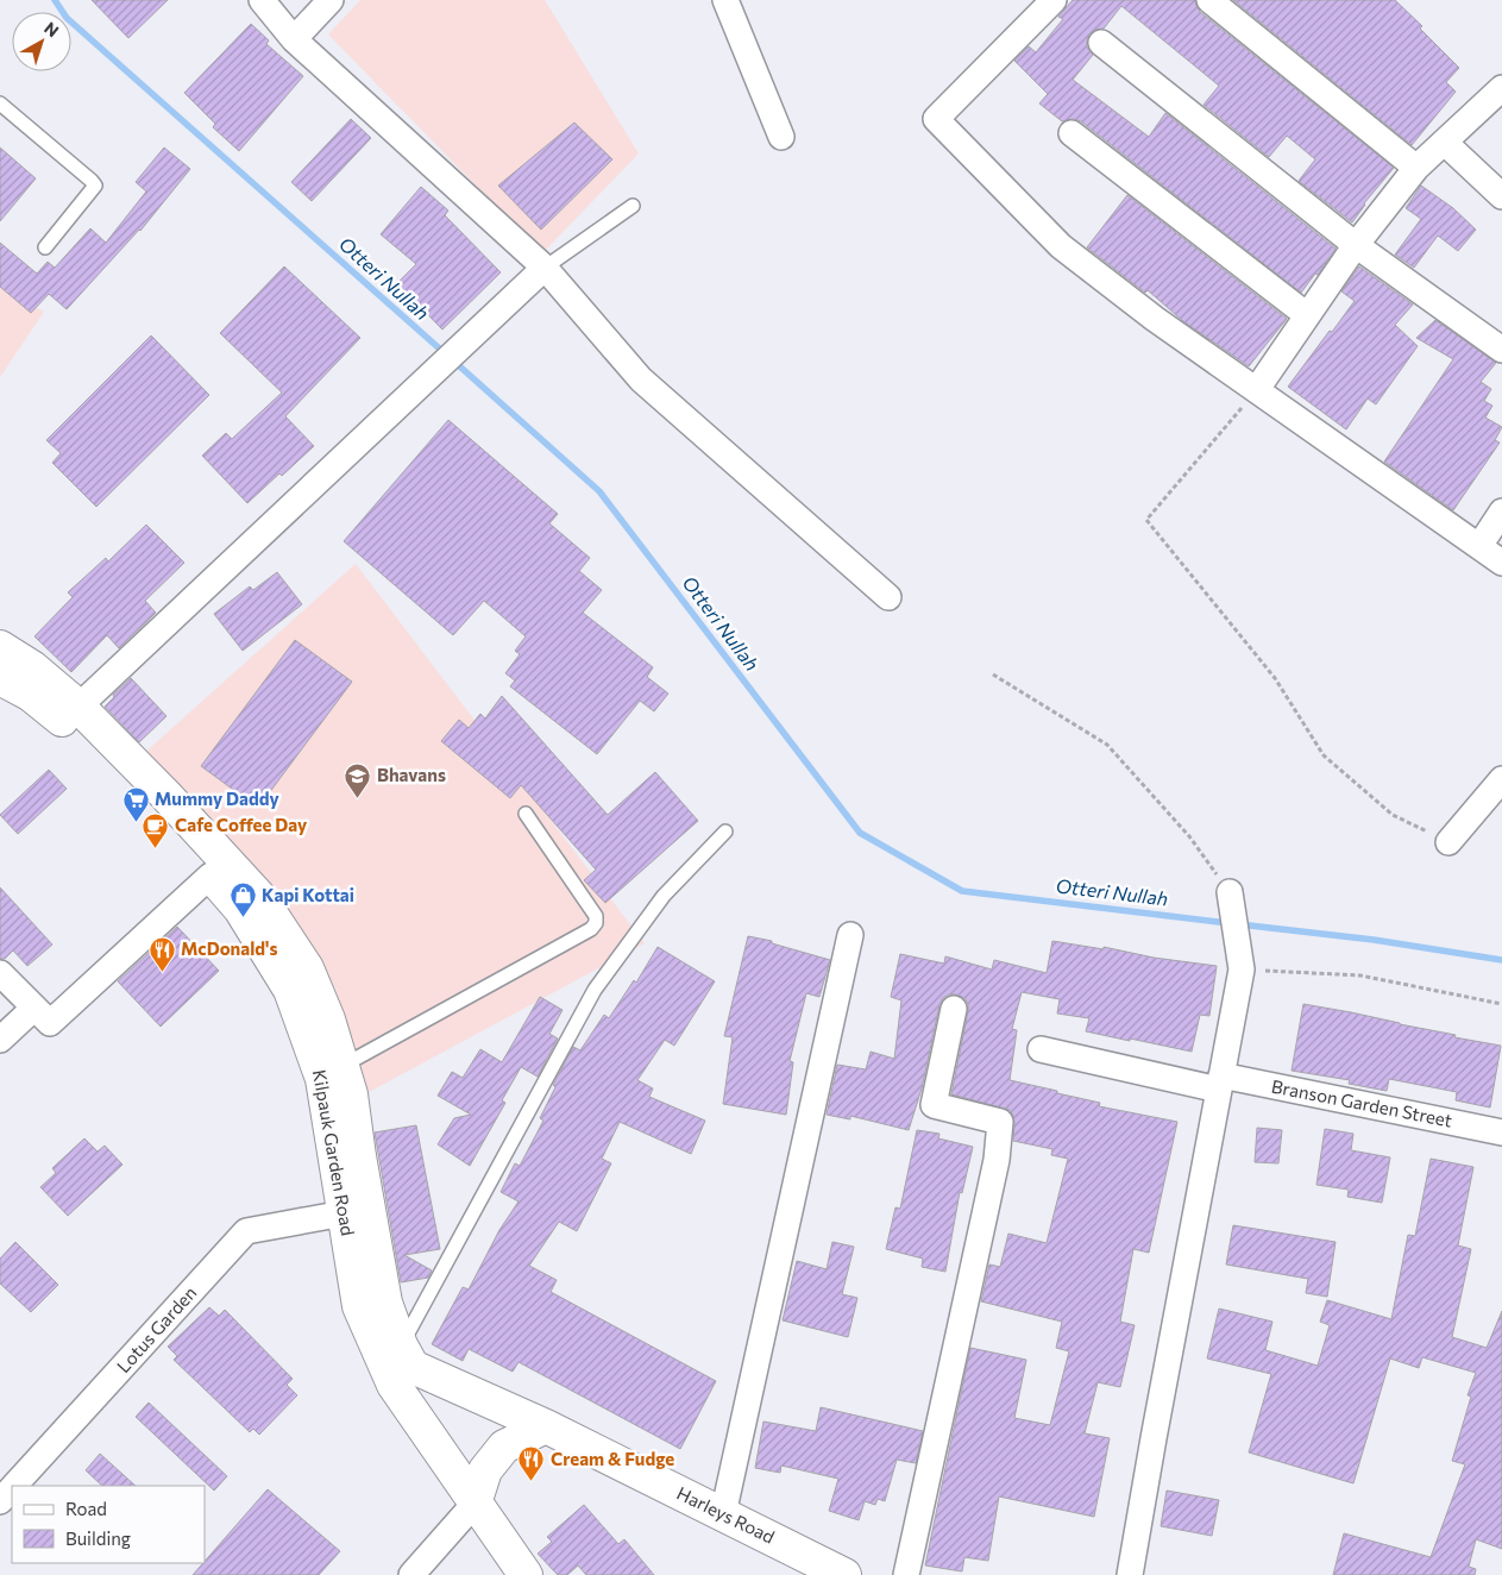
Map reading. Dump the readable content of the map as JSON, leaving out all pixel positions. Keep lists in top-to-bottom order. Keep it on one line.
{"streets":{"main road":["Kilpauk Garden Road","Harleys Road"],"street":["Branson Garden Street","Lotus Garden"]},"crossings":[["Kilpauk Garden Road","Lotus Garden"]],"water":["Otteri Nullah"],"places":{"school or university":["Bhavans"],"supermarket":["Mummy Daddy"],"cafe":["Cafe Coffee Day"],"shop":["Kapi Kottai"],"restaurant":["McDonald's","Cream & Fudge"]},"legend":["Road","Building"],"north":"top right"}
